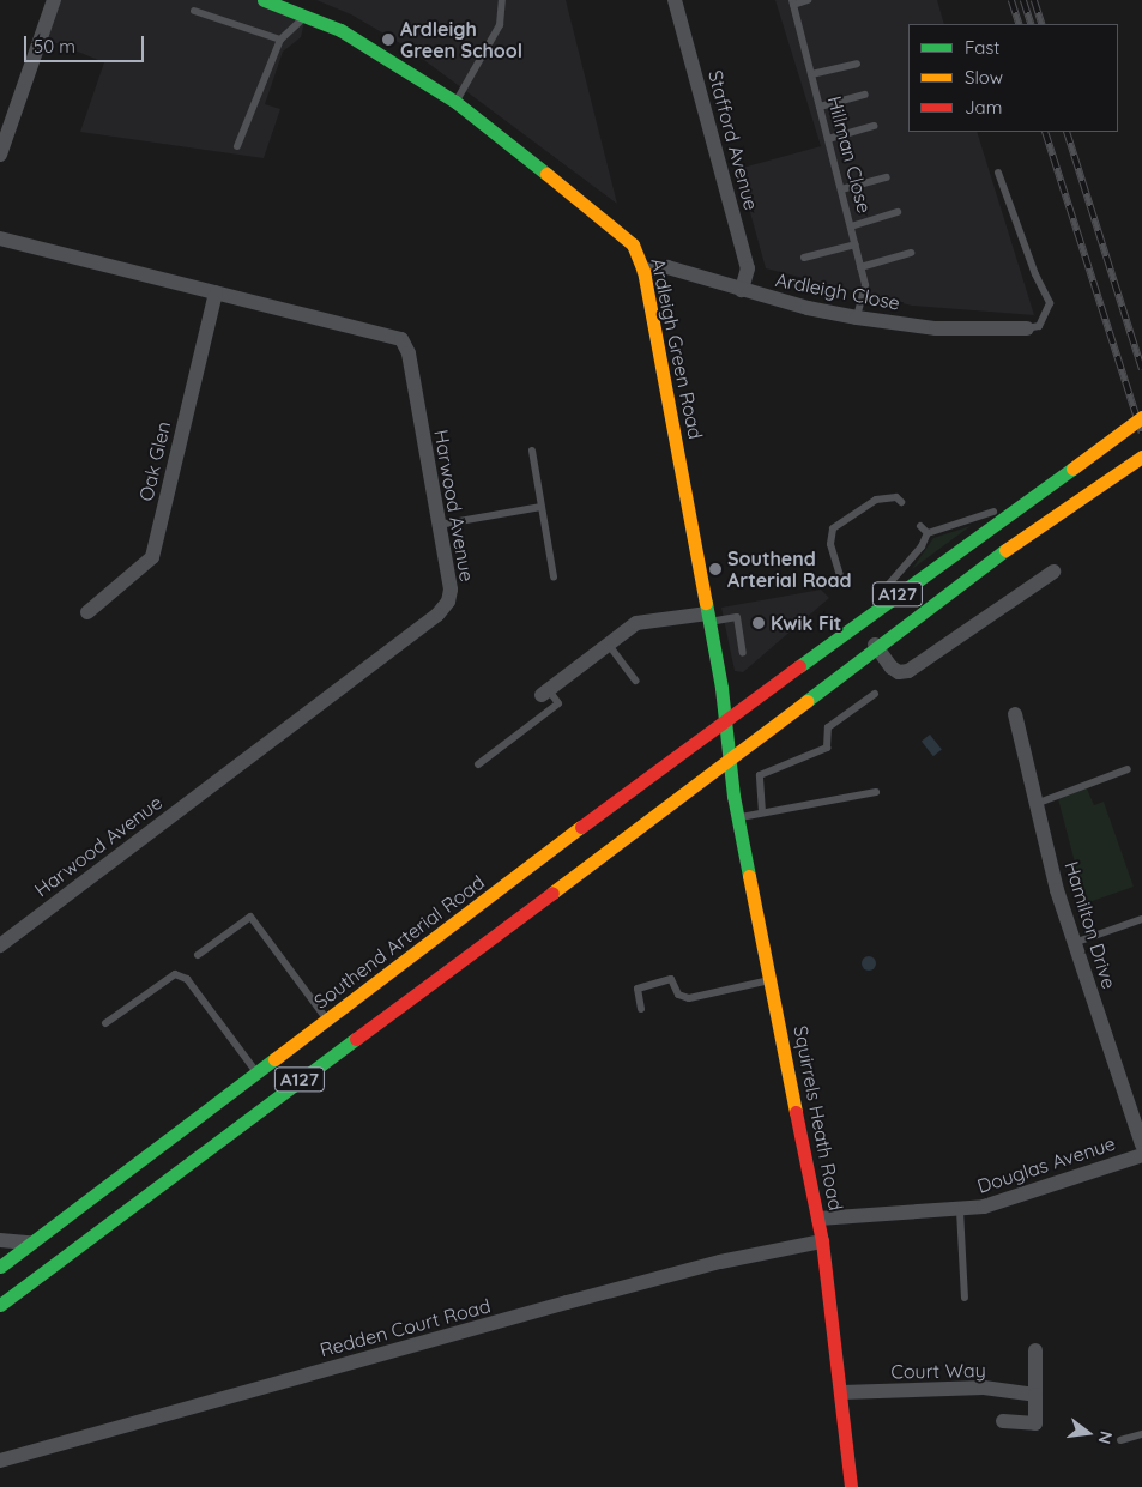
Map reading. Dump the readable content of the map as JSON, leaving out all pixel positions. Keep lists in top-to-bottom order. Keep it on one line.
{"streets":{"main road":["Ardleigh Green Road","A127","Southend Arterial Road","Squirrels Heath Road"],"street":["Stafford Avenue","Ardleigh Close","Oak Glen","Harwood Avenue","Hamilton Drive","Douglas Avenue","Redden Court Road","Court Way"],"lane":["Hillman Close"]},"crossings":[["Stafford Avenue","Ardleigh Close"],["Hillman Close","Ardleigh Close"],["Ardleigh Close","Ardleigh Green Road"],["Ardleigh Green Road","A127"],["Ardleigh Green Road","Southend Arterial Road"],["Ardleigh Green Road","Squirrels Heath Road"],["Oak Glen","Harwood Avenue"],["A127","Southend Arterial Road"],["A127","Squirrels Heath Road"],["Squirrels Heath Road","Douglas Avenue"],["Squirrels Heath Road","Redden Court Road"],["Squirrels Heath Road","Court Way"]],"places":["Ardleigh Green School","Southend Arterial Road","Kwik Fit"],"legend":["Fast","Slow","Jam"],"scale_bar":"50 m","north":"right"}
